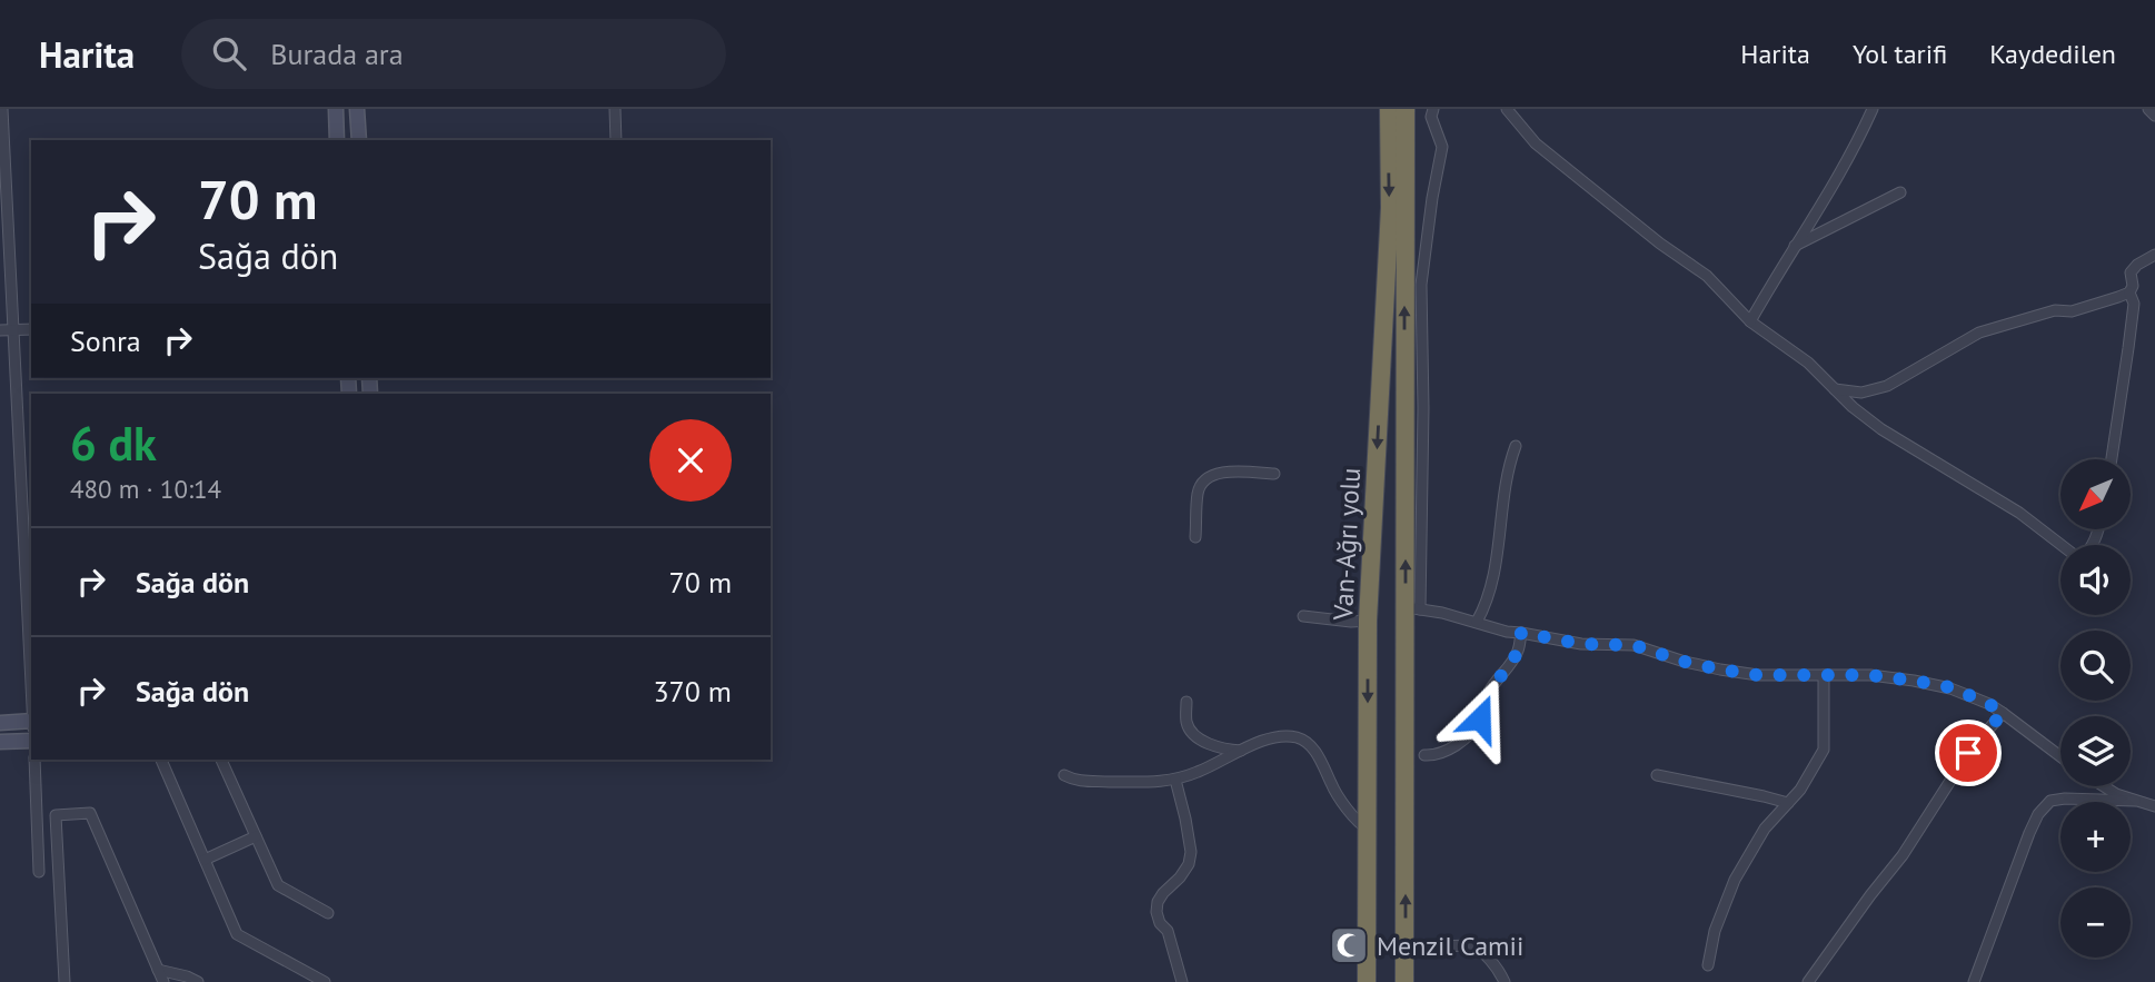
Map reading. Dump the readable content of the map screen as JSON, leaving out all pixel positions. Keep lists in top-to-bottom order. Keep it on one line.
{"streets":{"highway":["Van-Ağrı yolu"]},"places":{"mosque":["Menzil Camii"]},"north":"bottom left","page":{"header":"Harita","search":"Burada ara","nav":["Harita","Yol tarifi","Kaydedilen"],"turn":["70 m","Sağa dön"],"then":"Sonra","heading":["6 dk","480 m · 10:14"],"map_buttons":["+","−"],"list":[{"name":"Sağa dön","value":"70 m"},{"name":"Sağa dön","value":"370 m"}]}}
